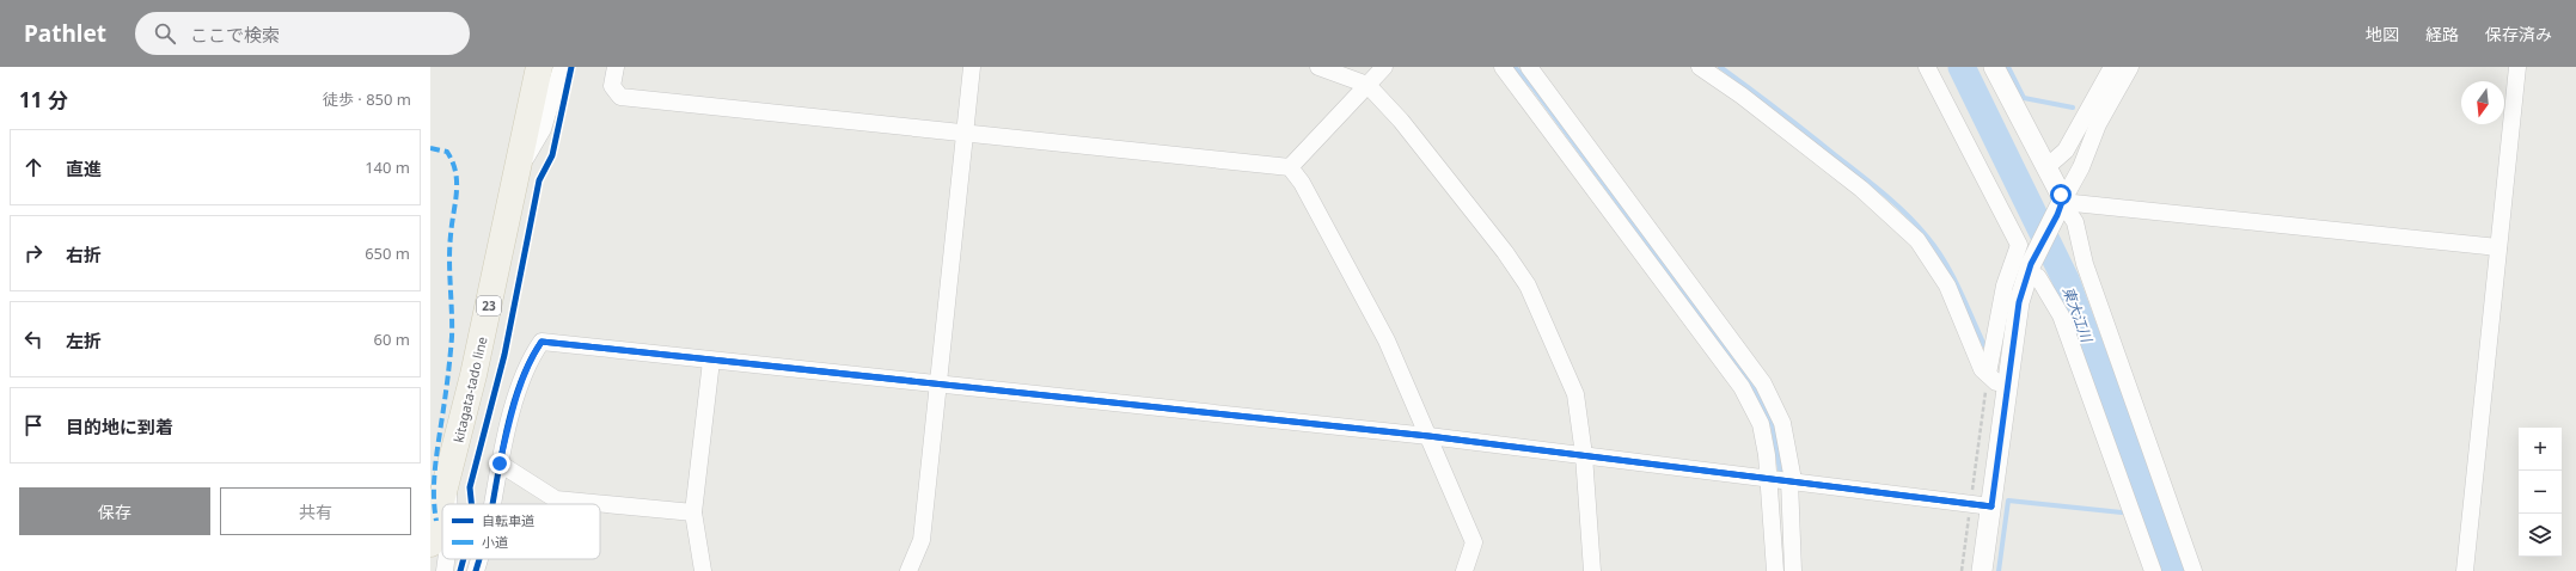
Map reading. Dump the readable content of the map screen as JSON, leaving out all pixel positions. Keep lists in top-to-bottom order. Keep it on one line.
{"streets":{"main road":["23","kitagata-tado line"]},"water":["東大江川"],"legend":["自転車道","小道"],"north":"bottom","page":{"header":"Pathlet","search":"ここで検索","nav":["地図","経路","保存済み"],"heading":["11 分","徒歩 · 850 m"],"list":[["直進","140 m"],["右折","650 m"],["左折","60 m"],"目的地に到着"],"map_buttons":["+","−"],"buttons":["保存","共有"]}}
